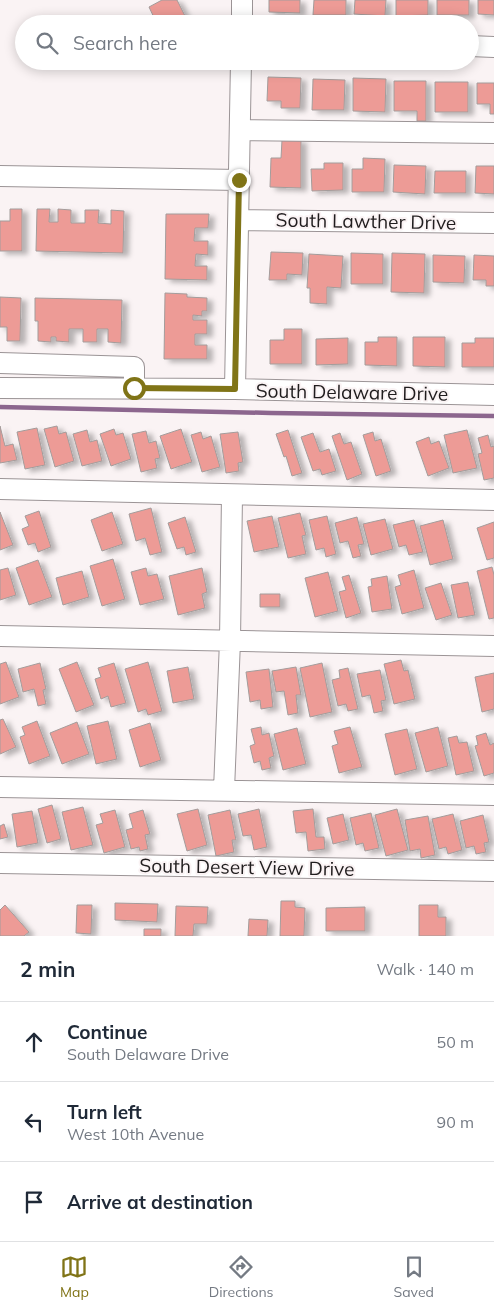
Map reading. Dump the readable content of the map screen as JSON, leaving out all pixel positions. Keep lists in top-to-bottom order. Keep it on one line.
{"streets":{"street":["South Lawther Drive","South Delaware Drive","South Desert View Drive"]},"page":{"search":"Search here","heading":["2 min","Walk · 140 m"],"list":[["Continue","South Delaware Drive","50 m"],["Turn left","West 10th Avenue","90 m"],"Arrive at destination"],"nav":["Map","Directions","Saved"]}}
